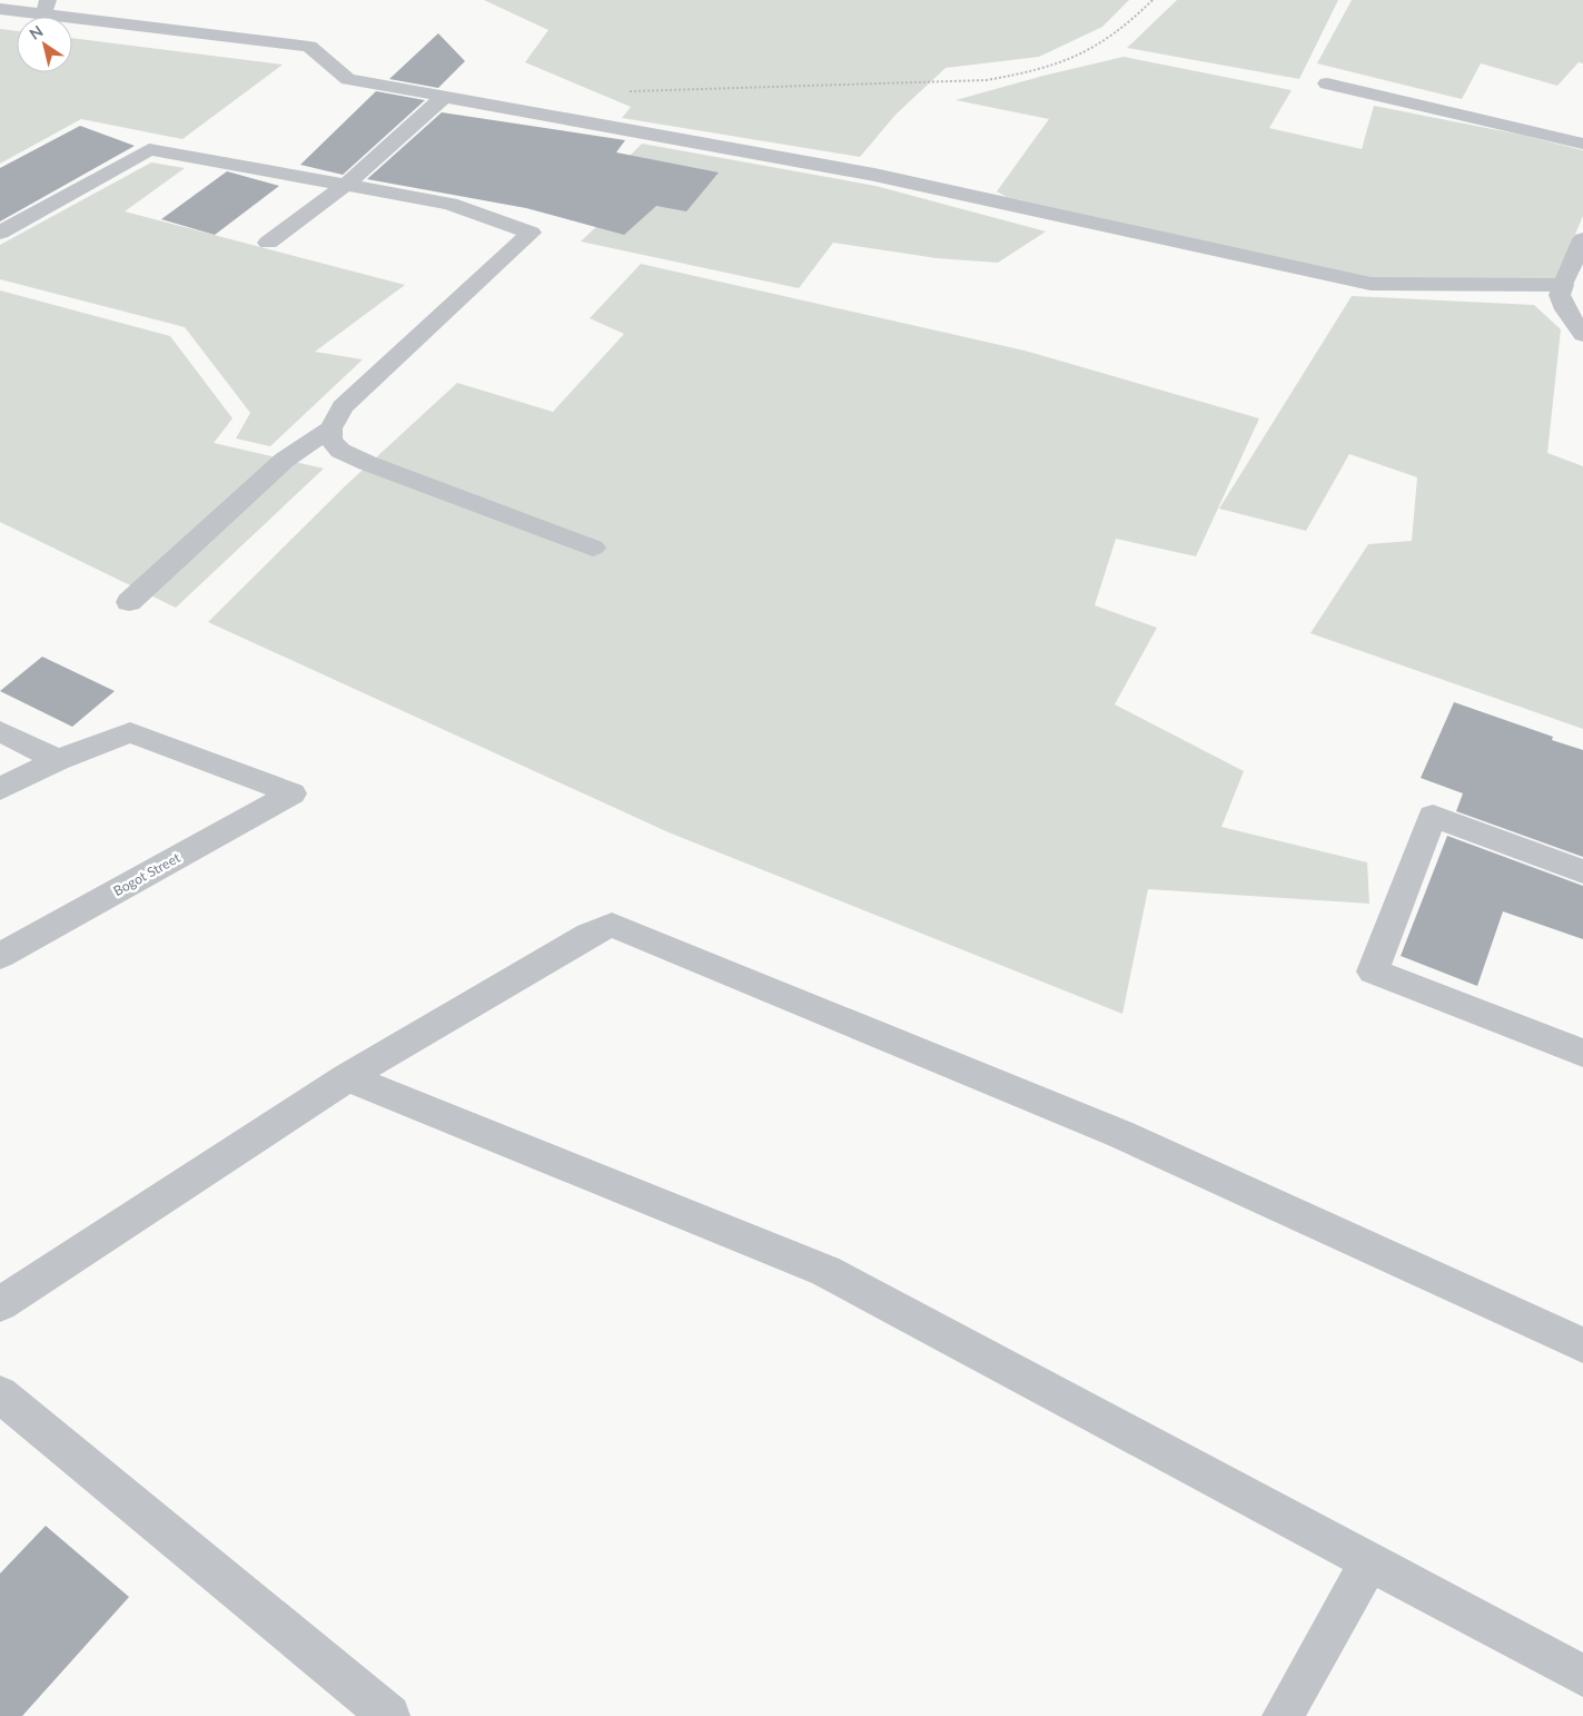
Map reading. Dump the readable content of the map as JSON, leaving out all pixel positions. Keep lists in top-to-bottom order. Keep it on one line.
{"streets":{"street":["Bogot Street"]},"north":"top left"}
